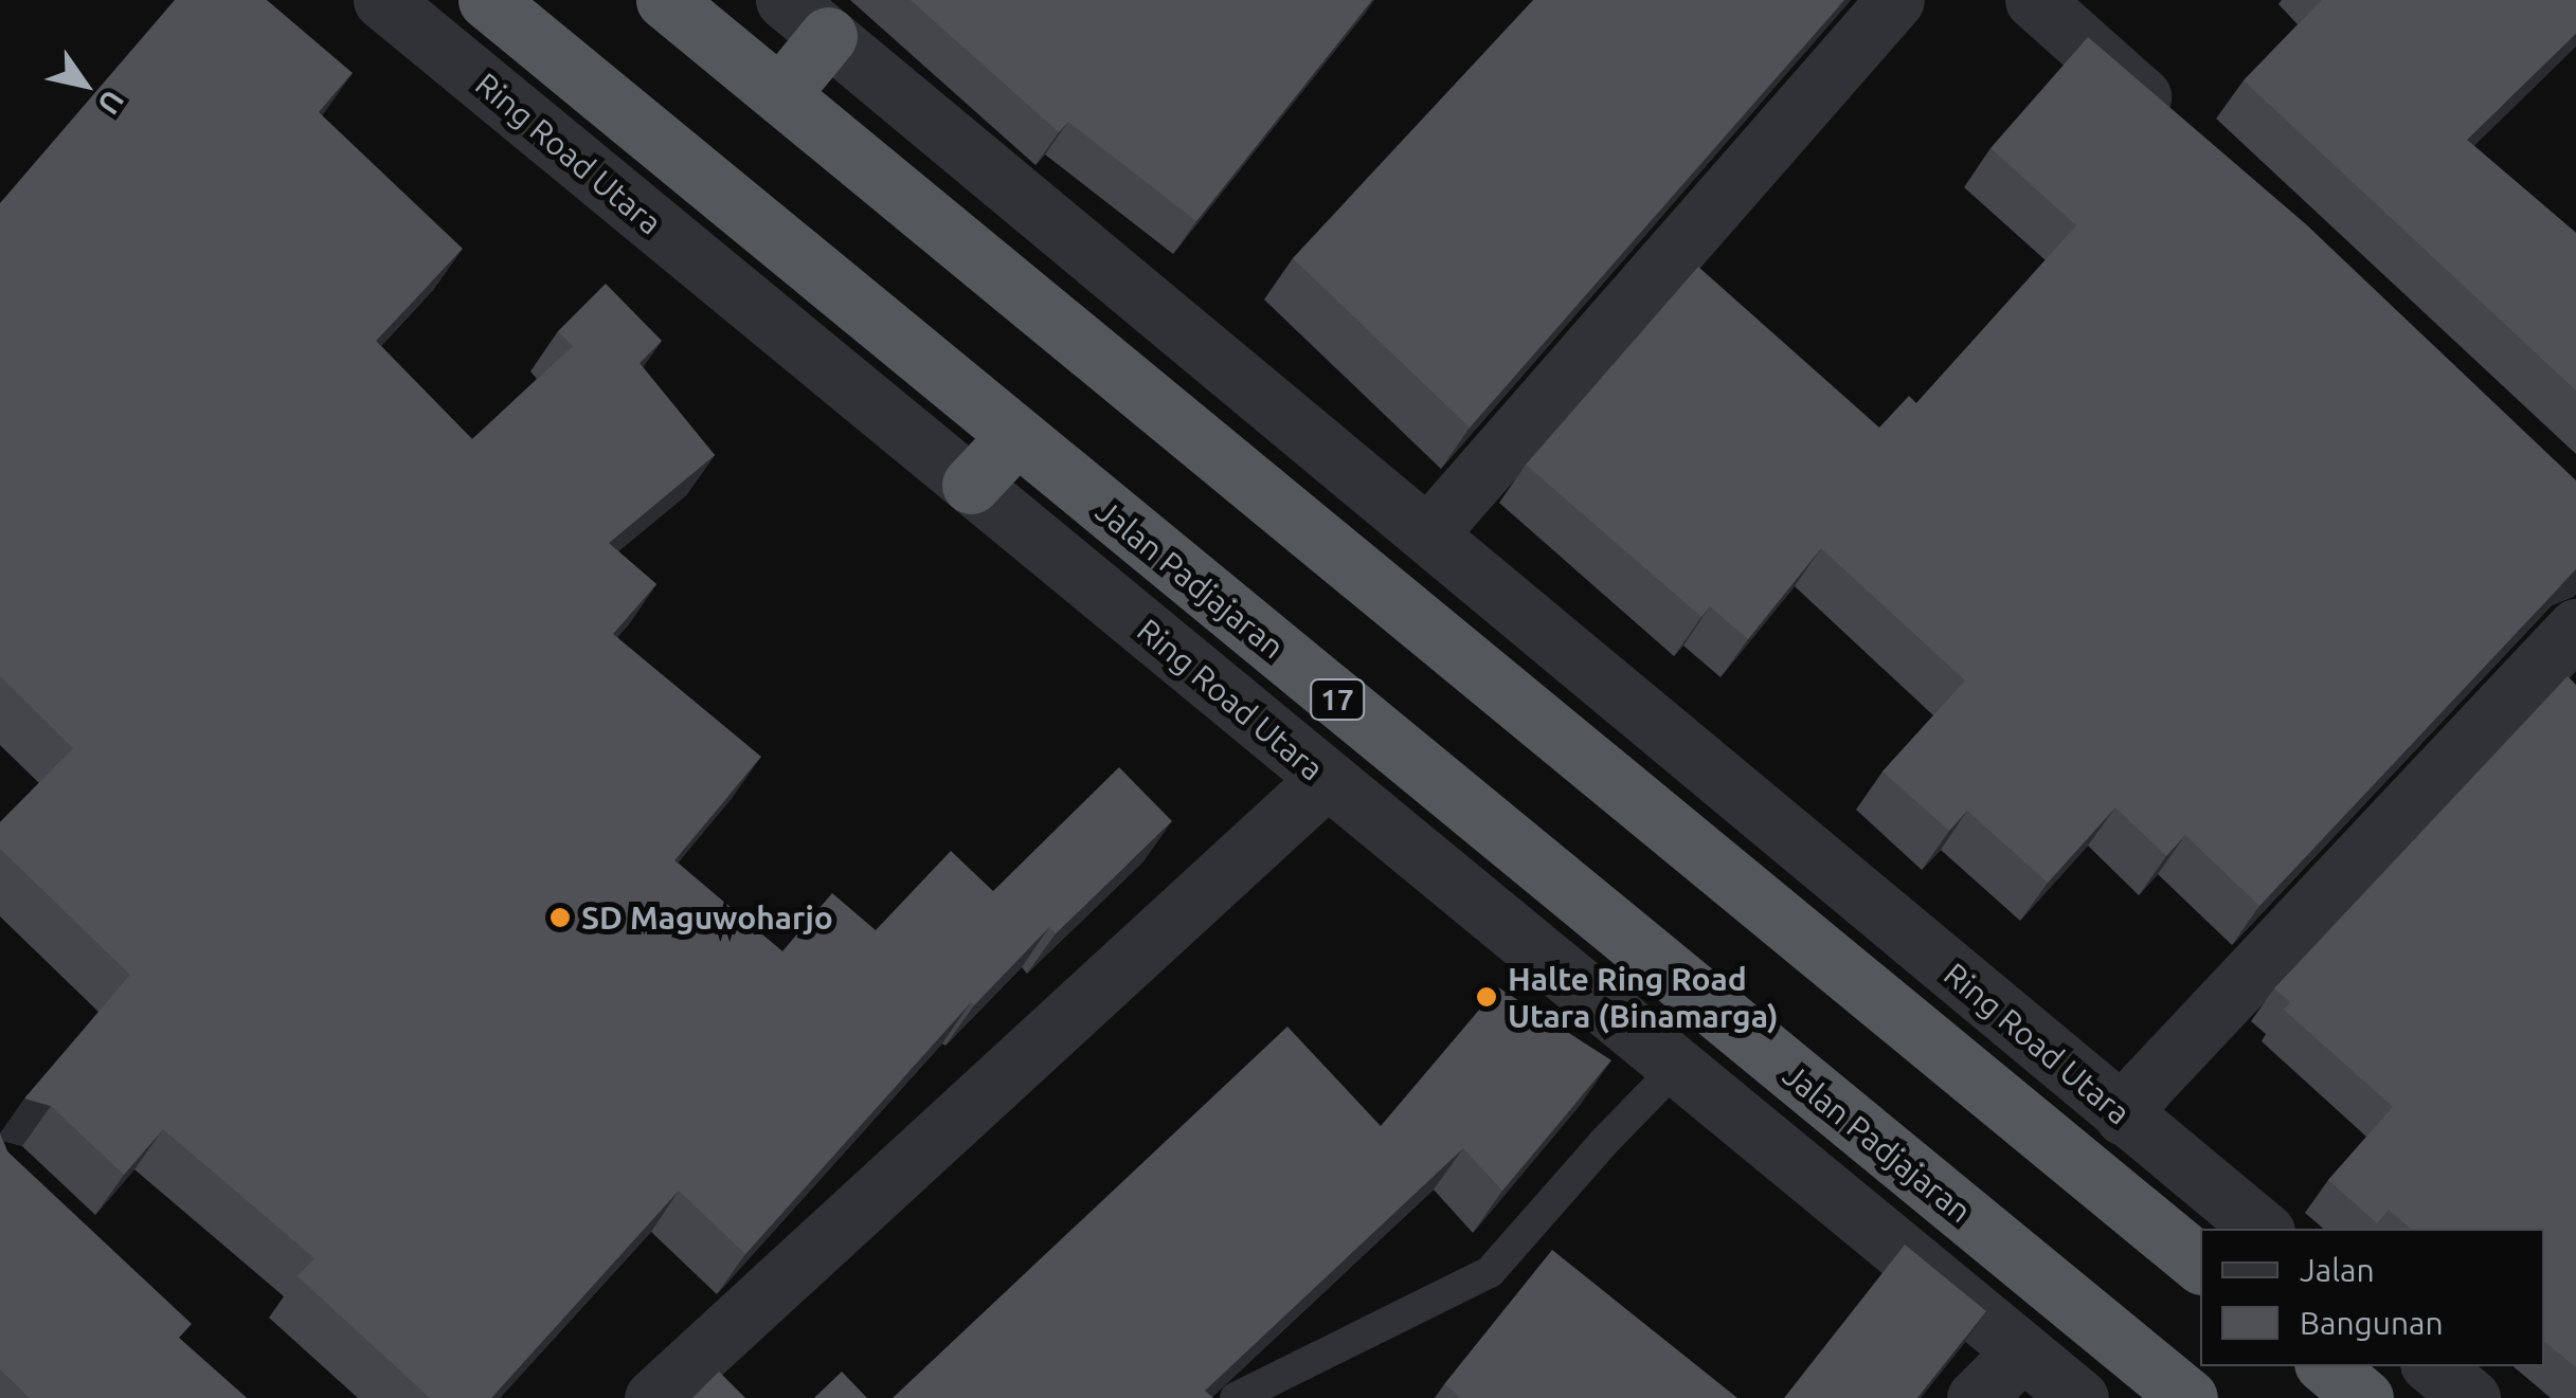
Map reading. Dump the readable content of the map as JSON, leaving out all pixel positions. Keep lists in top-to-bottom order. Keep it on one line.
{"streets":{"highway":["Jalan Padjajaran","17"],"street":["Ring Road Utara"]},"places":["SD Maguwoharjo","Halte Ring Road Utara (Binamarga)"],"legend":["Jalan","Bangunan"],"north":"bottom right"}
